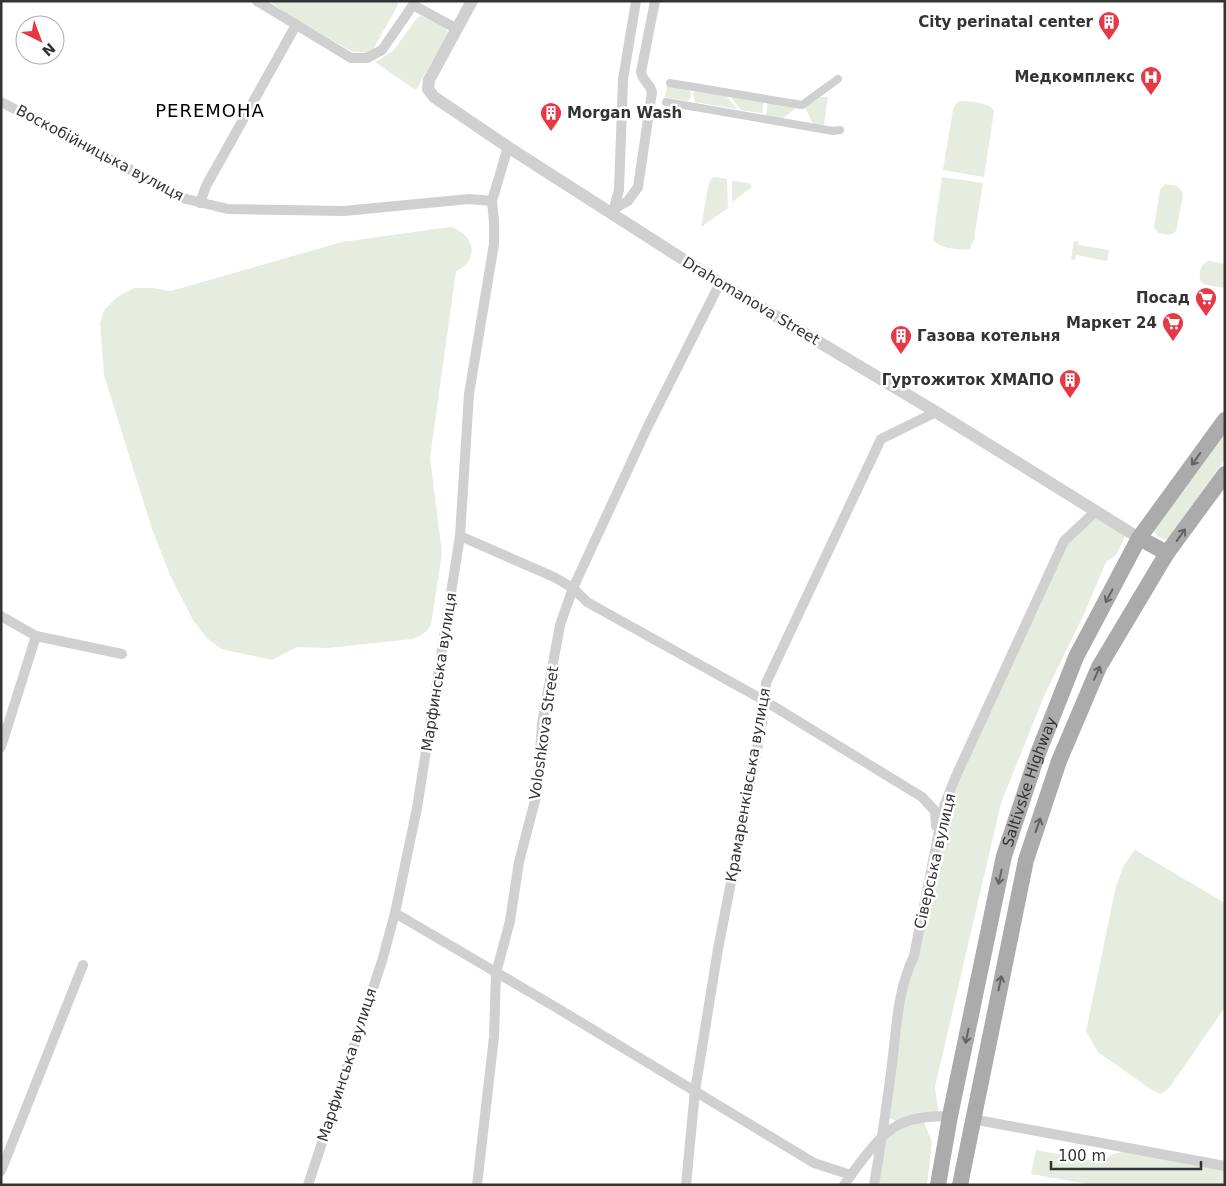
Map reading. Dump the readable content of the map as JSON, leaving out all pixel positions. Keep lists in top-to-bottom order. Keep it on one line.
{"streets":{"main road":["Saltivske Highway"],"street":["Воскобійницька вулиця","Drahomanova Street","Марфинська вулиця","Voloshkova Street","Крамаренківська вулиця","Сіверська вулиця"]},"crossings":[["Воскобійницька вулиця","Марфинська вулиця"],["Drahomanova Street","Марфинська вулиця"],["Drahomanova Street","Voloshkova Street"],["Drahomanova Street","Saltivske Highway"],["Drahomanova Street","Крамаренківська вулиця"],["Drahomanova Street","Сіверська вулиця"]],"districts":["PEREMOHA"],"places":{"building":["City perinatal center","Morgan Wash","Газова котельня","Гуртожиток ХМАПО"],"hospital":["Медкомплекс"],"supermarket":["Посад","Маркет 24"]},"scale_bar":"100 m","north":"bottom right"}
